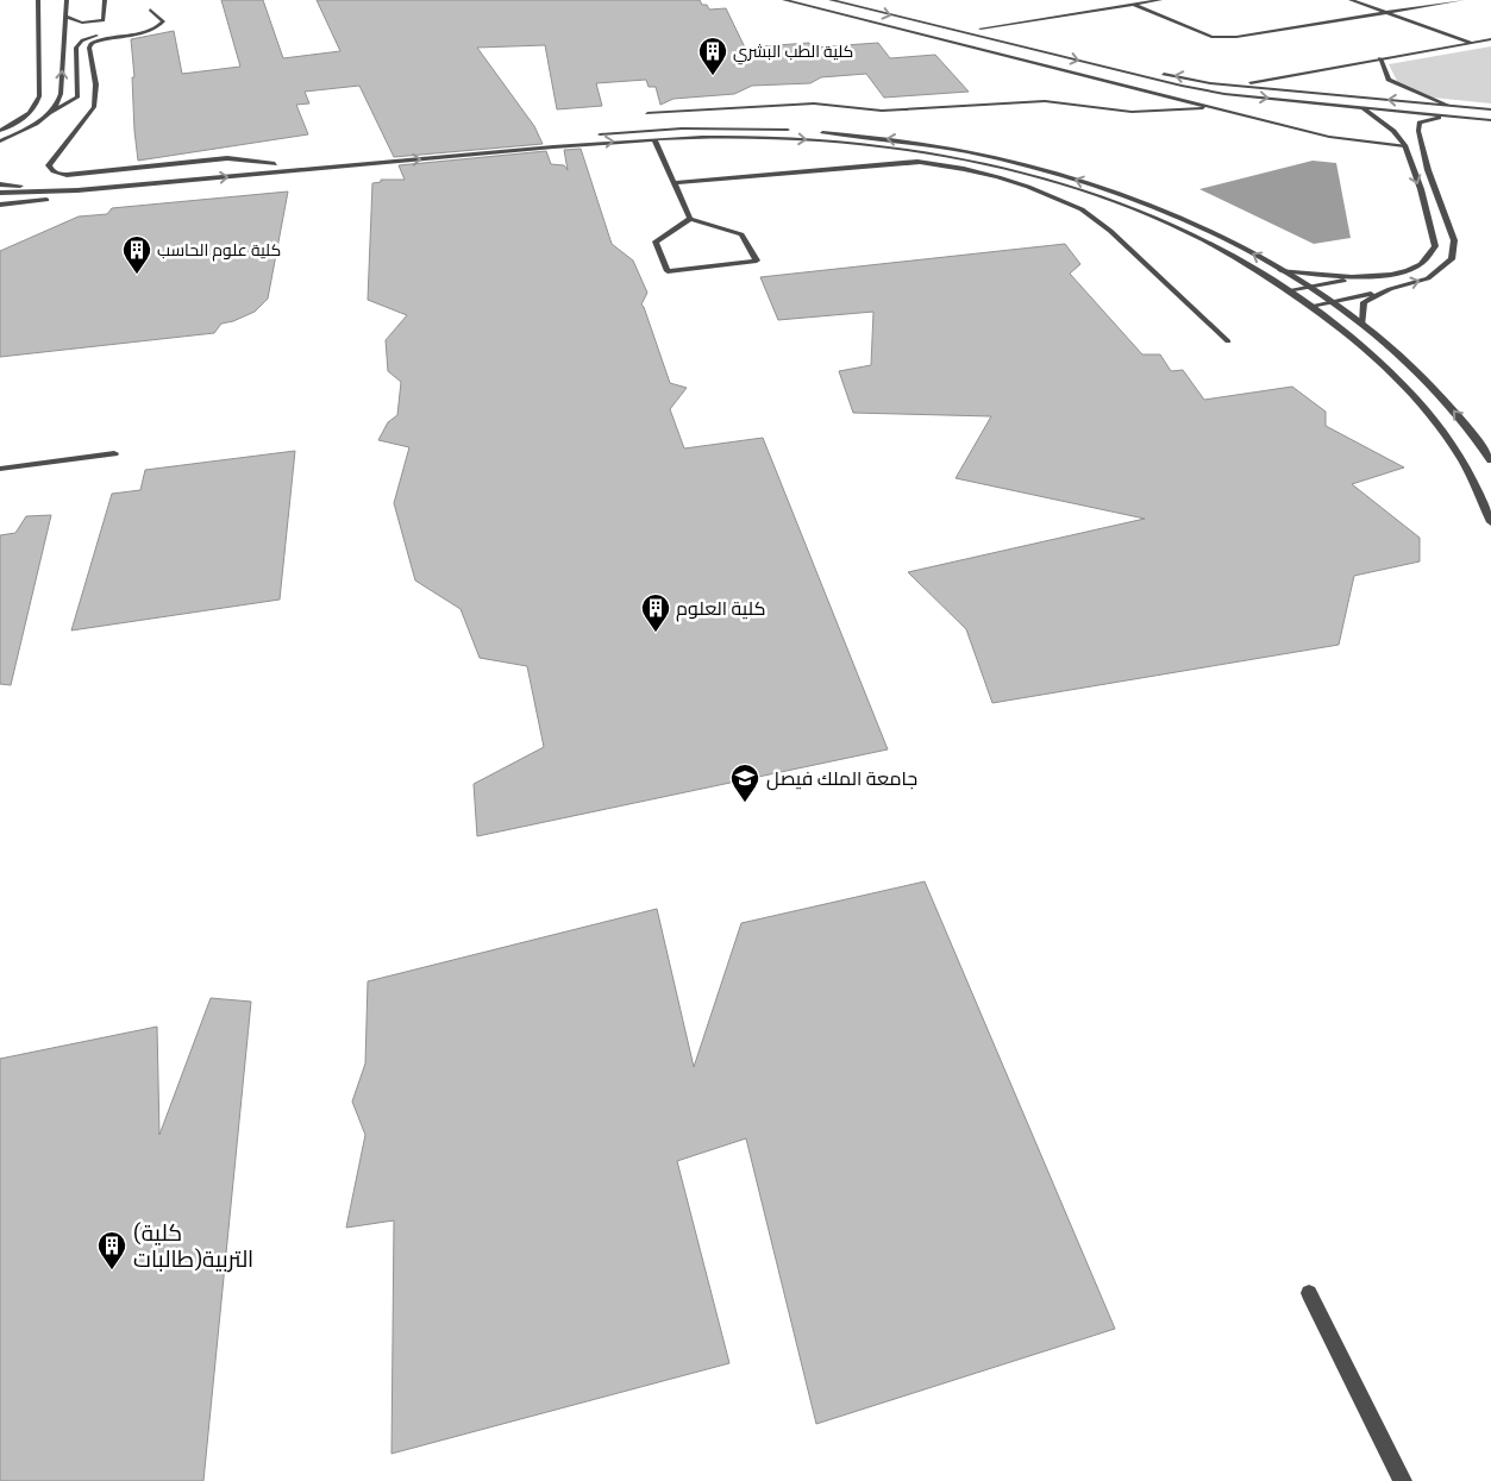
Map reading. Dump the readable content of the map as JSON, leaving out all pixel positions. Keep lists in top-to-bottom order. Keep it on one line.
{"places":{"building":["كلية الطب البشري","كلية علوم الحاسب","كلية العلوم","(كلية التربية(طالبات"],"school or university":["جامعة الملك فيصل"]}}
